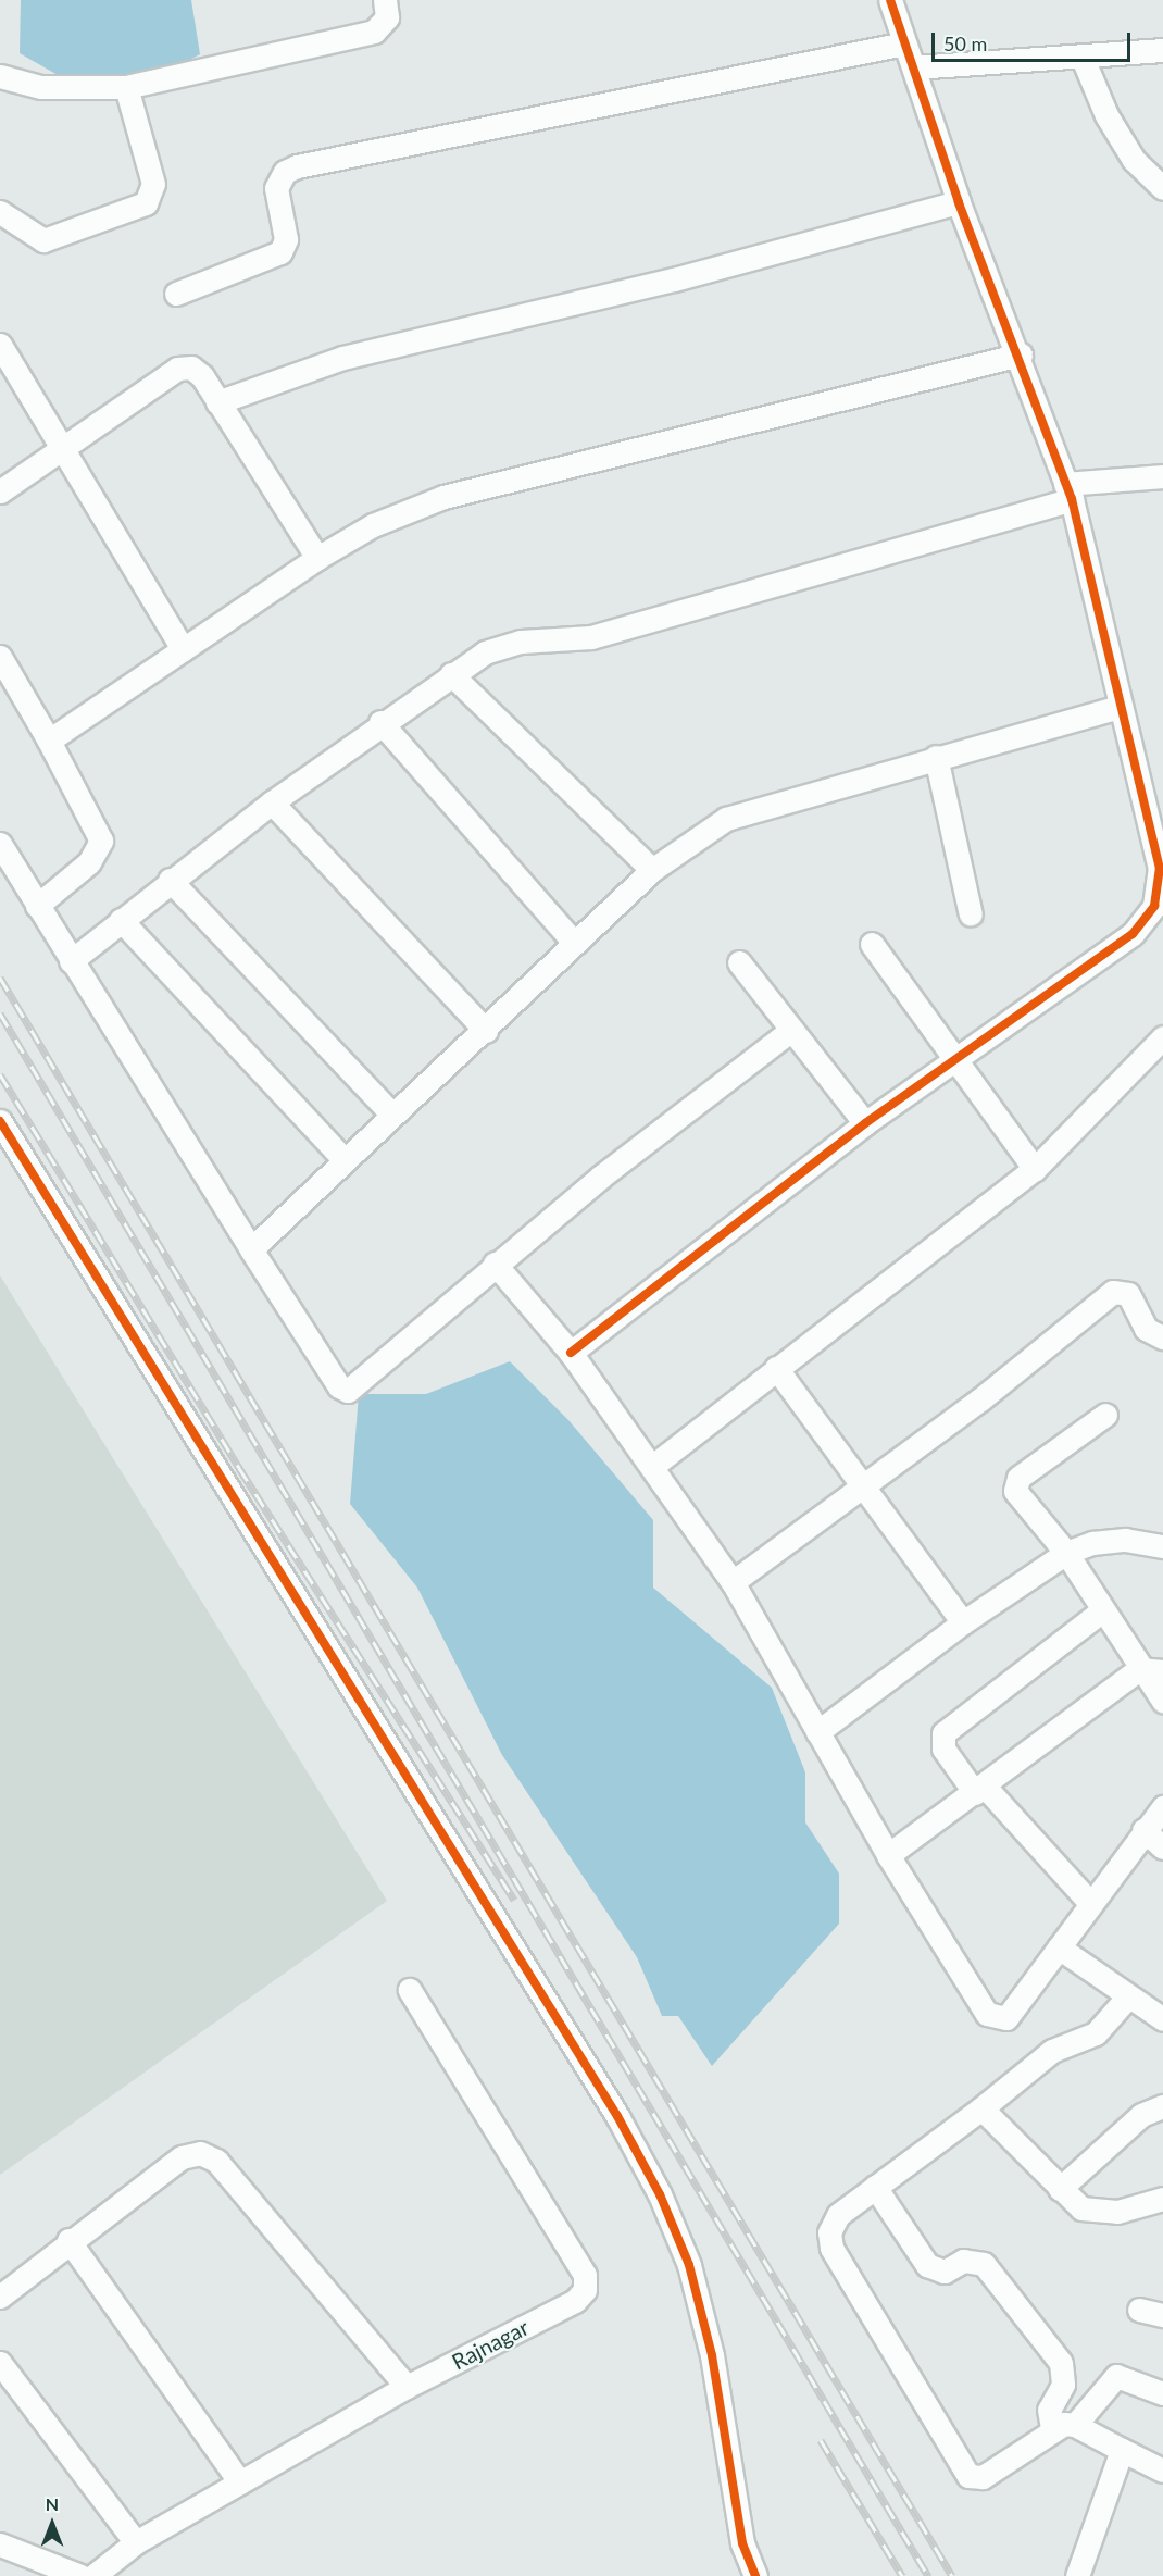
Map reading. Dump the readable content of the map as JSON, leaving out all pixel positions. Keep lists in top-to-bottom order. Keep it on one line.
{"streets":{"street":["Rajnagar"]},"scale_bar":"50 m","north":"top"}
